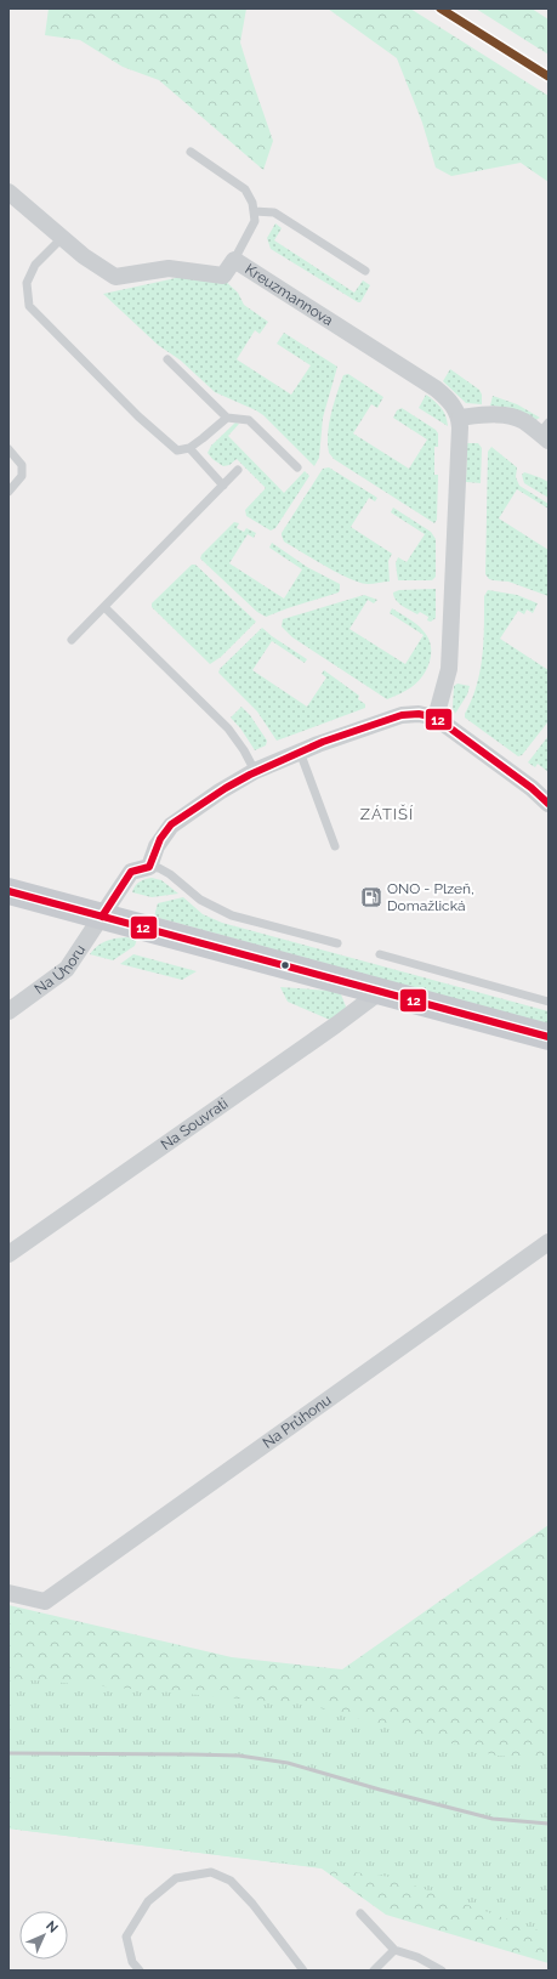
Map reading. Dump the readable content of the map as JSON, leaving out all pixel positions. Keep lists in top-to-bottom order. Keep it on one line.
{"streets":{"street":["Kreuzmannova","Na Úhoru","Na Souvrati","Na Průhonu"]},"districts":["ZÁTIŠÍ"],"places":{"fuel station":["ONO - Plzeň, Domažlická"]},"lines":["transit line 12"],"north":"top right"}
